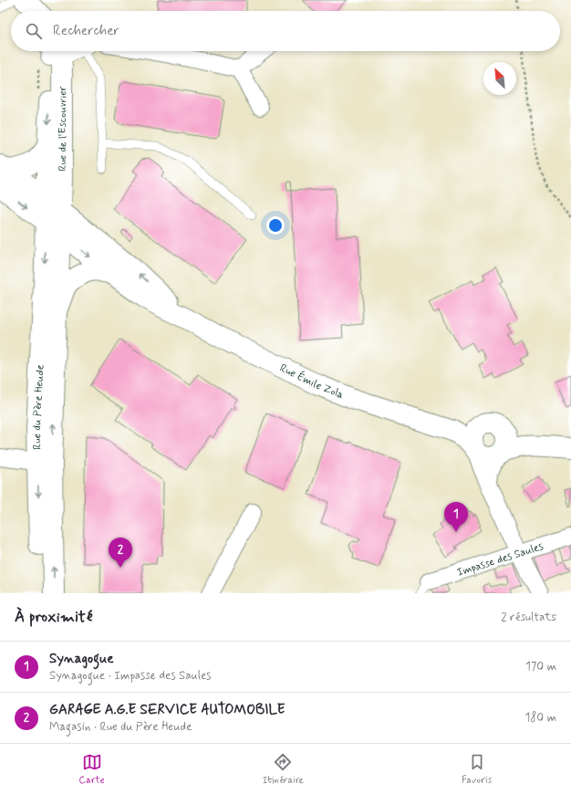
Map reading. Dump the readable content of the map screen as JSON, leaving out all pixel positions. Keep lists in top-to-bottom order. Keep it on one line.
{"streets":{"main road":["Rue de l'Escouvrier","Rue Émile Zola","Rue du Père Heude"],"street":["Impasse des Saules"]},"crossings":[["Rue de l'Escouvrier","Rue Émile Zola"],["Rue de l'Escouvrier","Rue du Père Heude"],["Rue Émile Zola","Rue du Père Heude"]],"north":"top left","page":{"search":"Rechercher","pins":["1","2"],"heading":["À proximité","2 résultats"],"list":[{"mark":"1","name":"Synagogue","note":"Synagogue · Impasse des Saules","value":"170 m"},{"mark":"2","name":"GARAGE A.G.E SERVICE AUTOMOBILE","note":"Magasin · Rue du Père Heude","value":"180 m"}],"nav":["Carte","Itinéraire","Favoris"]}}
